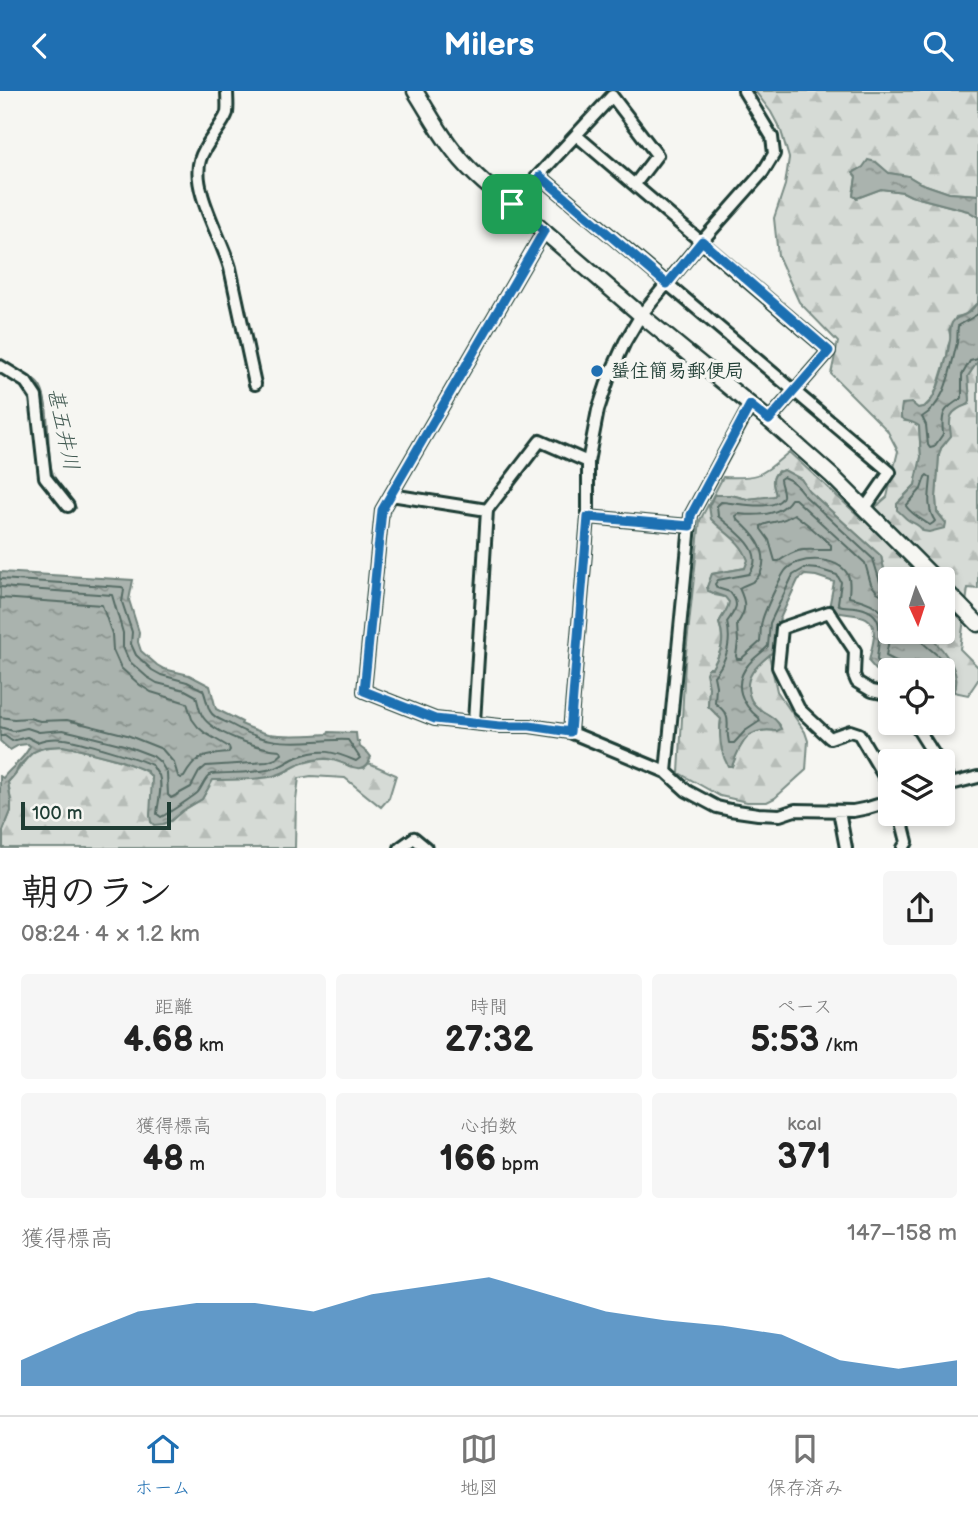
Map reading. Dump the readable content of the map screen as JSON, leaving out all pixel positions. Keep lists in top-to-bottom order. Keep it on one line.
{"water":["甚五井川"],"places":["蜑住簡易郵便局"],"scale_bar":"100 m","north":"bottom","page":{"header":"Milers","scale":"100 m","heading":["朝のラン","08:24 · 4 × 1.2 km"],"stats":[["距離","4.68 km"],["時間","27:32"],["ペース","5:53 /km"],["獲得標高","48 m"],["心拍数","166 bpm"],["kcal","371"]],"chart":["獲得標高","147–158 m"],"tabs":["ホーム","地図","保存済み"]}}
